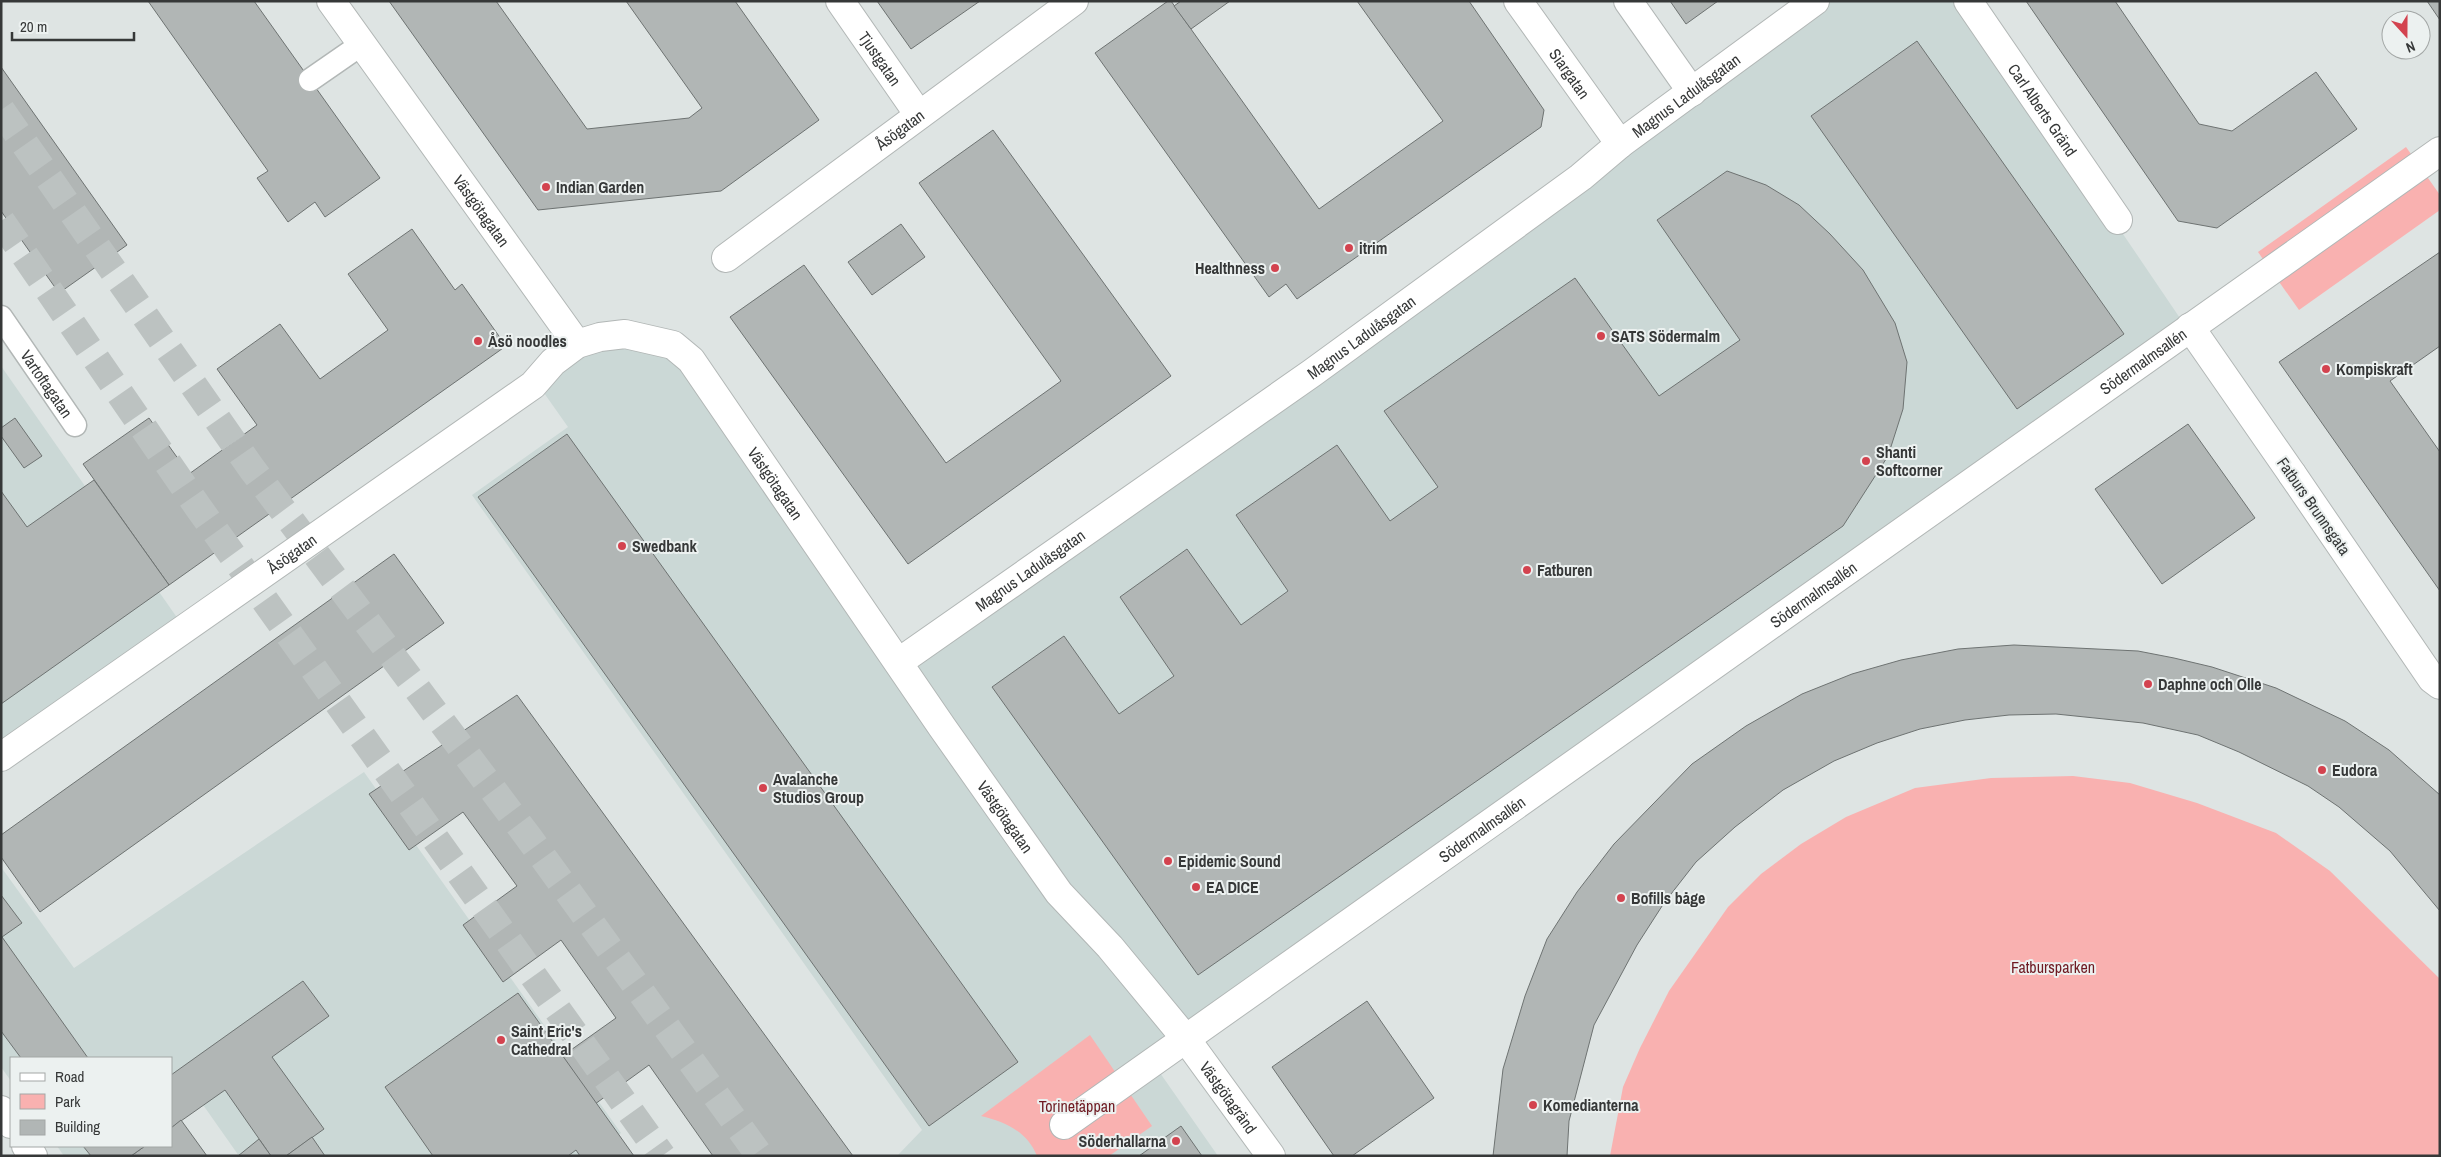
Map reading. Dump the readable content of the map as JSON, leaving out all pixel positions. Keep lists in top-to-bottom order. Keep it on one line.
{"streets":{"street":["Tjustgatan","Siargatan","Magnus Ladulåsgatan","Carl Alberts Gränd","Åsögatan","Västgötagatan","Södermalmsallén","Fatburs Brunnsgata","Västgötagränd"],"lane":["Vartoftagatan"]},"crossings":[["Tjustgatan","Åsögatan"],["Siargatan","Magnus Ladulåsgatan"],["Magnus Ladulåsgatan","Västgötagatan"],["Åsögatan","Västgötagatan"],["Västgötagatan","Södermalmsallén"],["Västgötagatan","Västgötagränd"],["Södermalmsallén","Fatburs Brunnsgata"],["Södermalmsallén","Västgötagränd"]],"parks":["Fatbursparken","Torinetäppan"],"places":["Indian Garden","itrim","Healthness","SATS Södermalm","Åsö noodles","Kompiskraft","Shanti Softcorner","Swedbank","Fatburen","Daphne och Olle","Eudora","Avalanche Studios Group","Epidemic Sound","EA DICE","Bofills båge","Saint Eric's Cathedral","Komedianterna","Söderhallarna"],"legend":["Road","Park","Building"],"scale_bar":"20 m","north":"bottom"}
